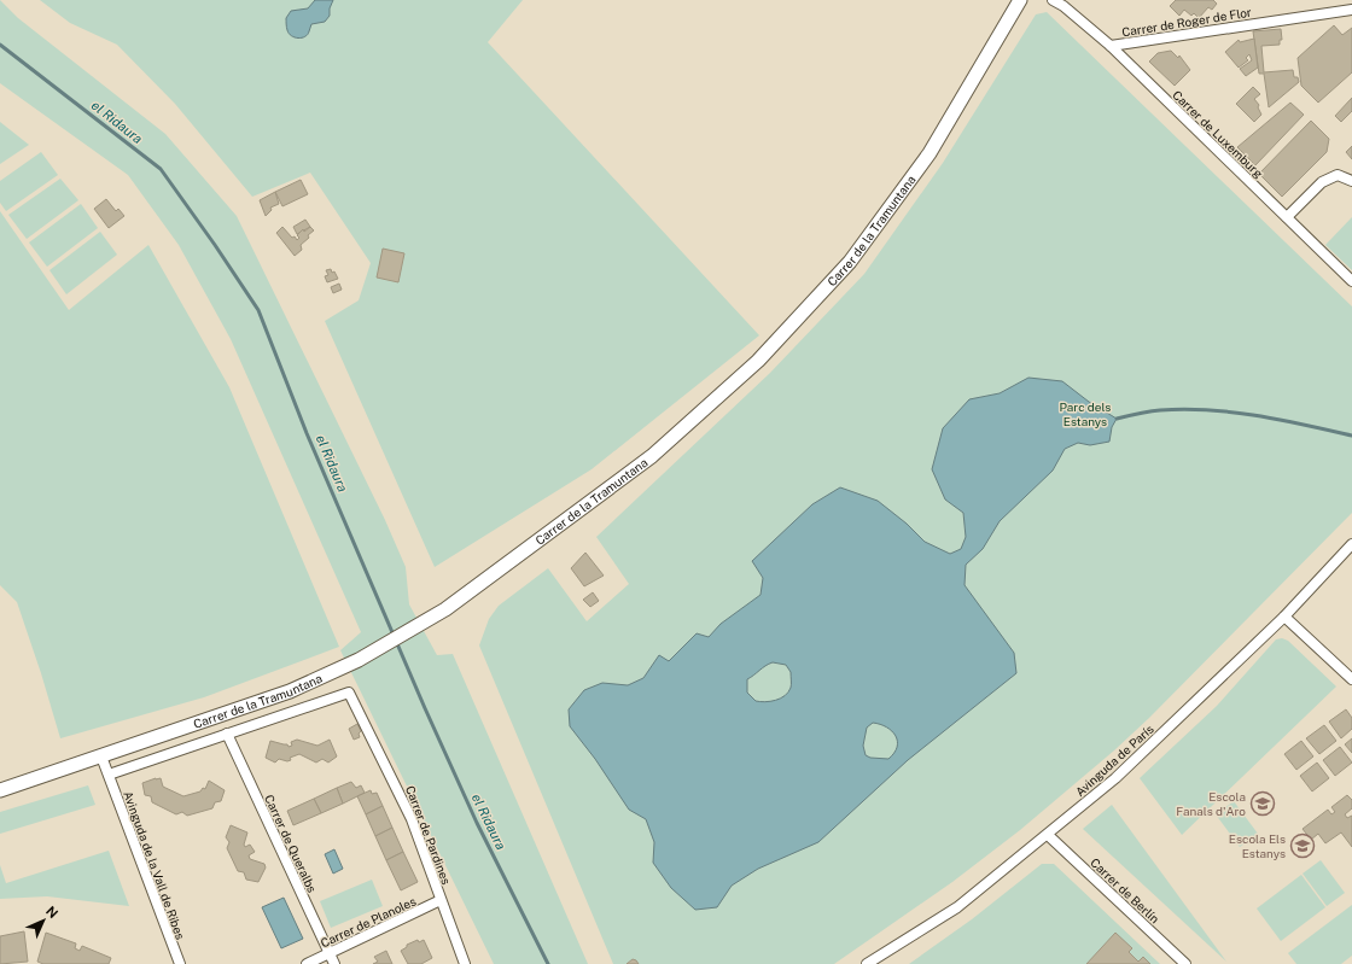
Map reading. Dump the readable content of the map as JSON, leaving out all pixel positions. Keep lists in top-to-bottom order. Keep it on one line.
{"streets":{"main road":["Carrer de la Tramuntana"],"street":["Carrer de Roger de Flor","Carrer de Luxemburg","Avinguda de París","Carrer de Pardines","Carrer de Queralbs","Avinguda de la Vall de Ribes","Carrer de Berlín","Carrer de Planoles"]},"crossings":[["Carrer de Roger de Flor","Carrer de Luxemburg"],["Carrer de la Tramuntana","Avinguda de la Vall de Ribes"],["Avinguda de París","Carrer de Berlín"],["Carrer de Pardines","Carrer de Queralbs"],["Carrer de Pardines","Carrer de Planoles"],["Carrer de Queralbs","Carrer de Planoles"]],"water":["el Ridaura"],"parks":["Parc dels Estanys"],"places":{"school or university":["Escola Fanals d'Aro","Escola Els Estanys"]},"north":"top right"}
